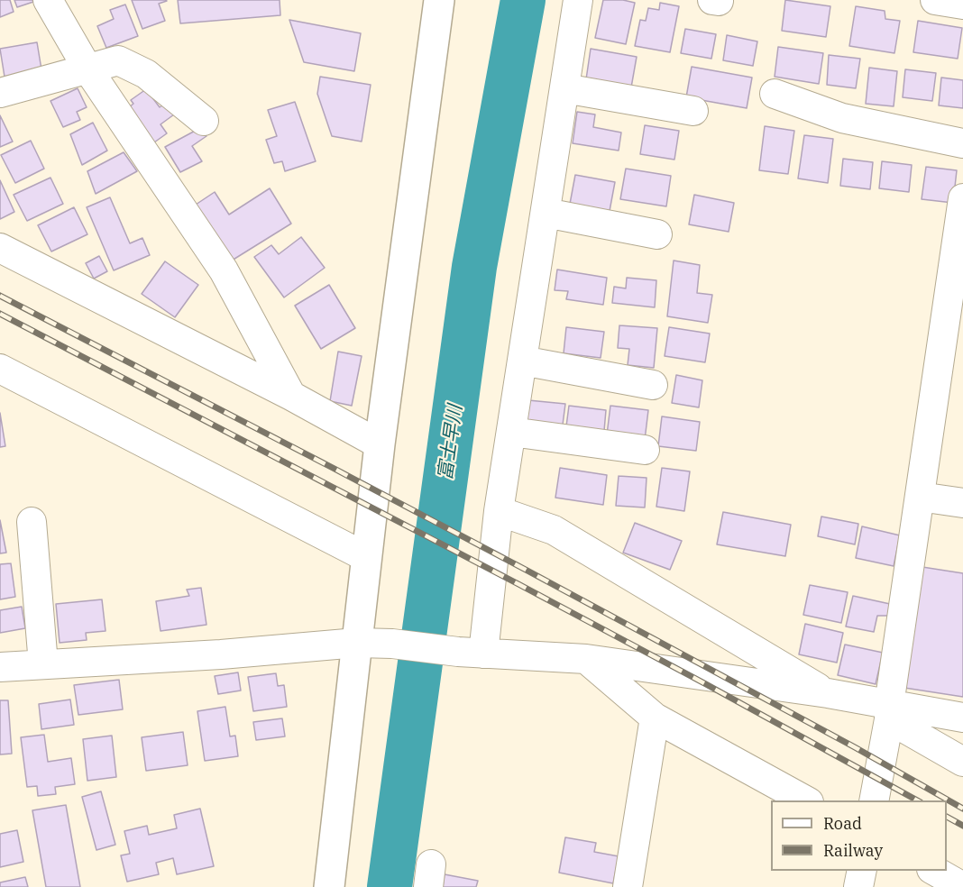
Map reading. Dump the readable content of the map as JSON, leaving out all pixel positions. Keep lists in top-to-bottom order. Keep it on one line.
{"water":["富士早川"],"legend":["Road","Railway"]}
